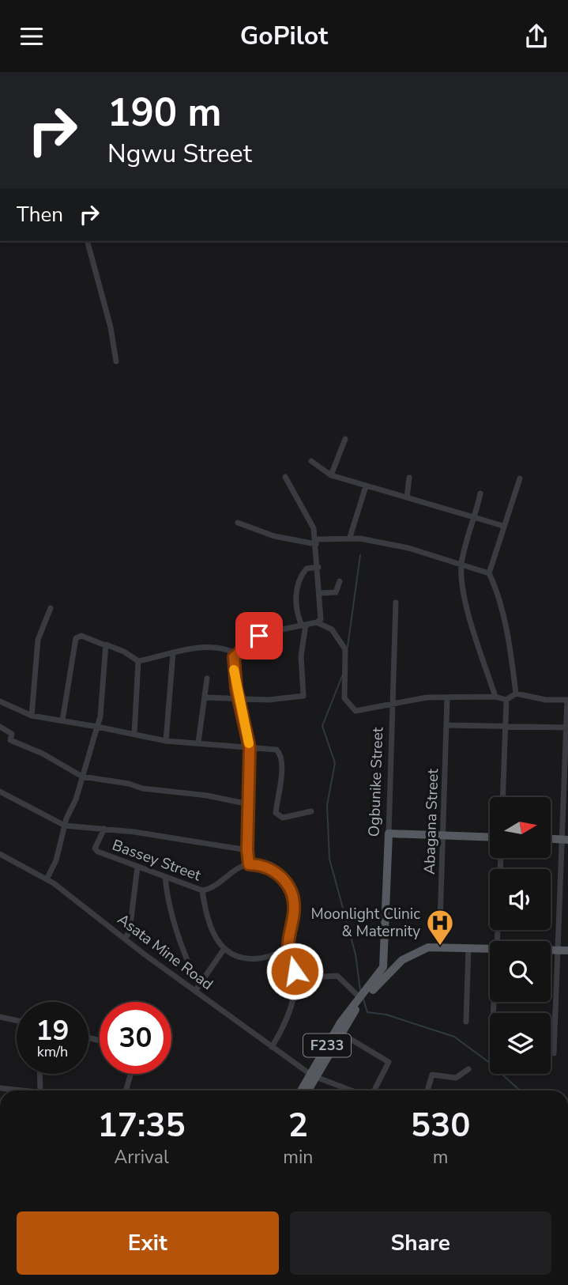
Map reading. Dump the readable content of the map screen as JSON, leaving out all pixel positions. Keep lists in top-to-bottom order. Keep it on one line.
{"streets":{"main road":["Ogbunike Street","F233"],"street":["Abagana Street","Bassey Street","Asata Mine Road"]},"crossings":[["Ogbunike Street","F233"],["Abagana Street","F233"],["Asata Mine Road","F233"]],"places":{"hospital":["Moonlight Clinic & Maternity"]},"north":"right","page":{"header":"GoPilot","turn":["190 m","Ngwu Street"],"then":"Then","speed":"19 km/h","limit":"30","eta":["17:35","Arrival","2","min","530","m"],"buttons":["Exit","Share"]}}
